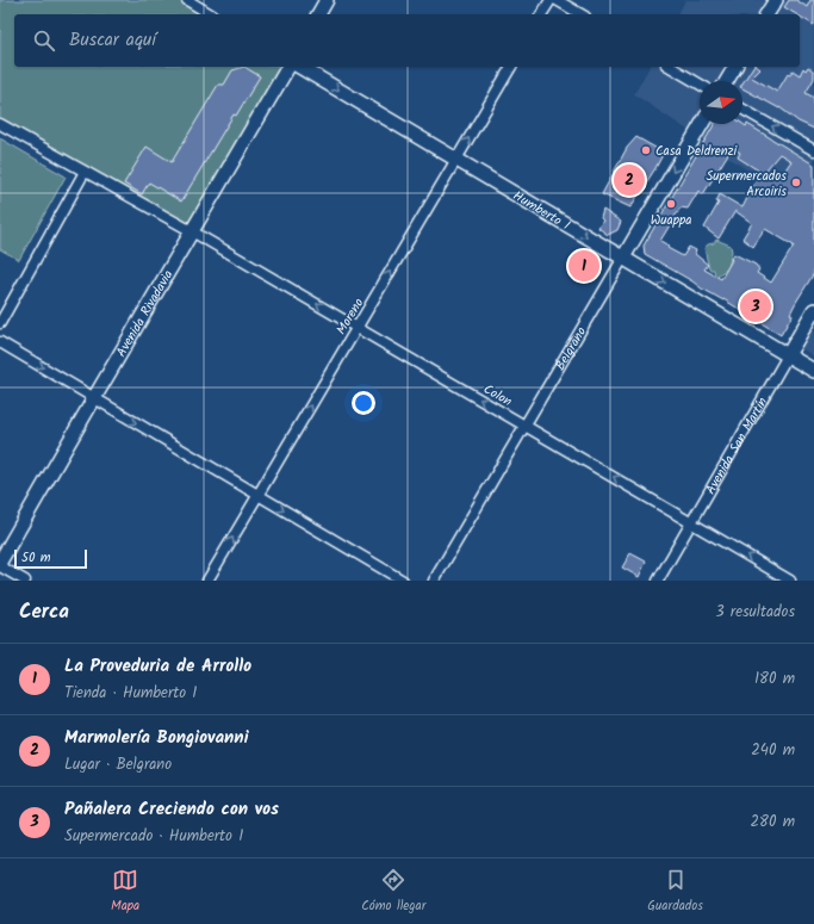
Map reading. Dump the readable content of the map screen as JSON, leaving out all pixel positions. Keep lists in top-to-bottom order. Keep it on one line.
{"streets":{"street":["Humberto I","Avenida Rivadavia","Moreno","Belgrano","Colon","Avenida San Martín"]},"crossings":[["Humberto I","Moreno"],["Humberto I","Belgrano"],["Humberto I","Avenida San Martín"],["Avenida Rivadavia","Colon"],["Moreno","Colon"],["Belgrano","Colon"],["Colon","Avenida San Martín"]],"one_way":["Humberto I","Moreno","Colon"],"places":["Casa Deldrenzi","Supermercados Arcoiris","Wuappa"],"scale_bar":"50 m","north":"right","page":{"search":"Buscar aquí","pins":["2","1","3"],"scale":"50 m","heading":["Cerca","3 resultados"],"list":[{"mark":"1","name":"La Proveduria de Arrollo","note":"Tienda · Humberto I","value":"180 m"},{"mark":"2","name":"Marmolería Bongiovanni","note":"Lugar · Belgrano","value":"240 m"},{"mark":"3","name":"Pañalera Creciendo con vos","note":"Supermercado · Humberto I","value":"280 m"}],"nav":["Mapa","Cómo llegar","Guardados"]}}
